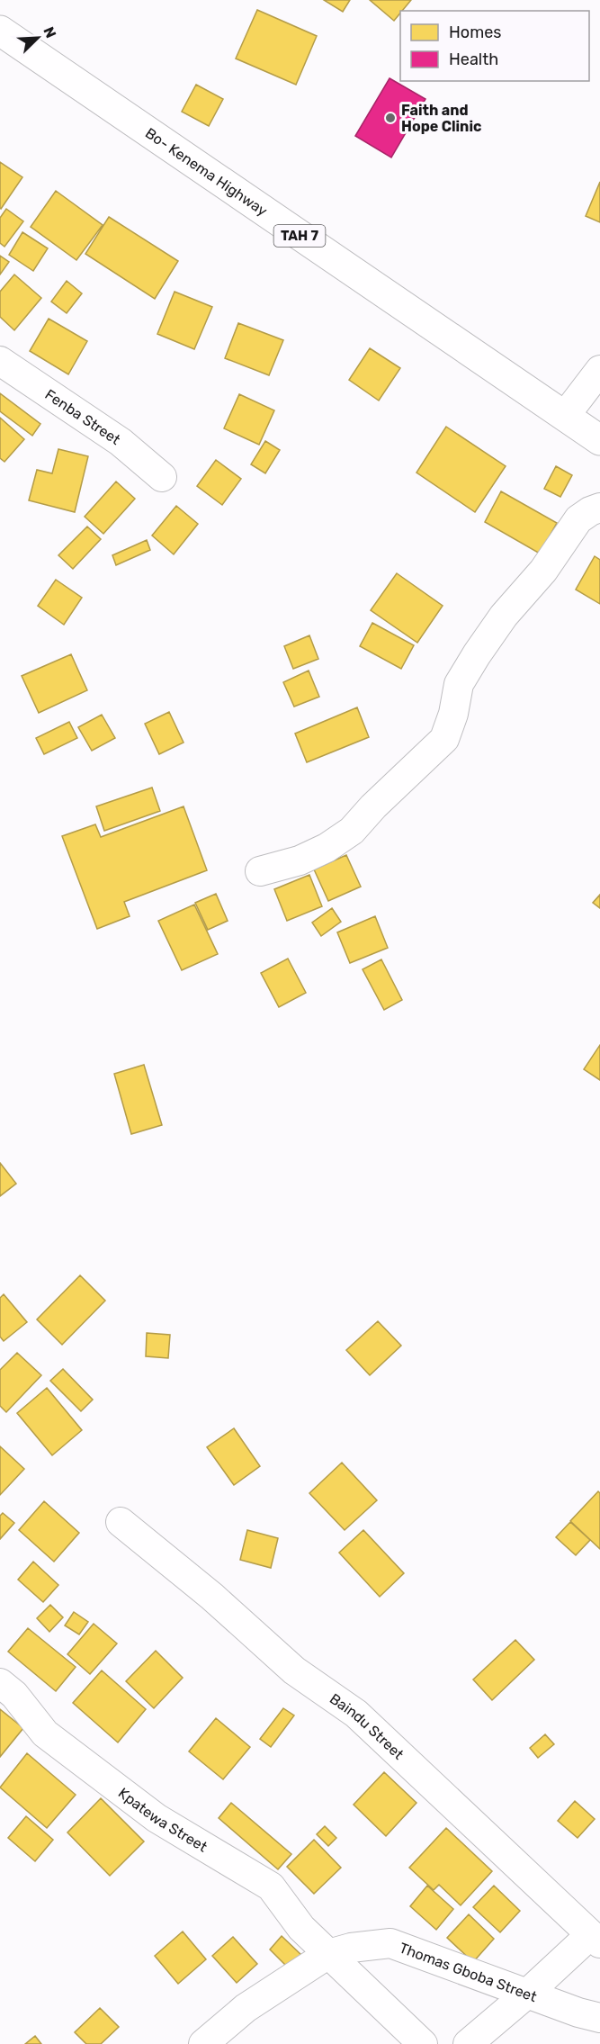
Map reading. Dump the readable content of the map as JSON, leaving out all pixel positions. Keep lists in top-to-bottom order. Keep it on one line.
{"streets":{"highway":["Bo- Kenema Highway","TAH 7"],"street":["Fenba Street","Baindu Street","Kpatewa Street","Thomas Gboba Street"]},"crossings":[["Kpatewa Street","Thomas Gboba Street"]],"places":["Faith and Hope Clinic"],"legend":["Homes","Health"],"north":"top right"}
